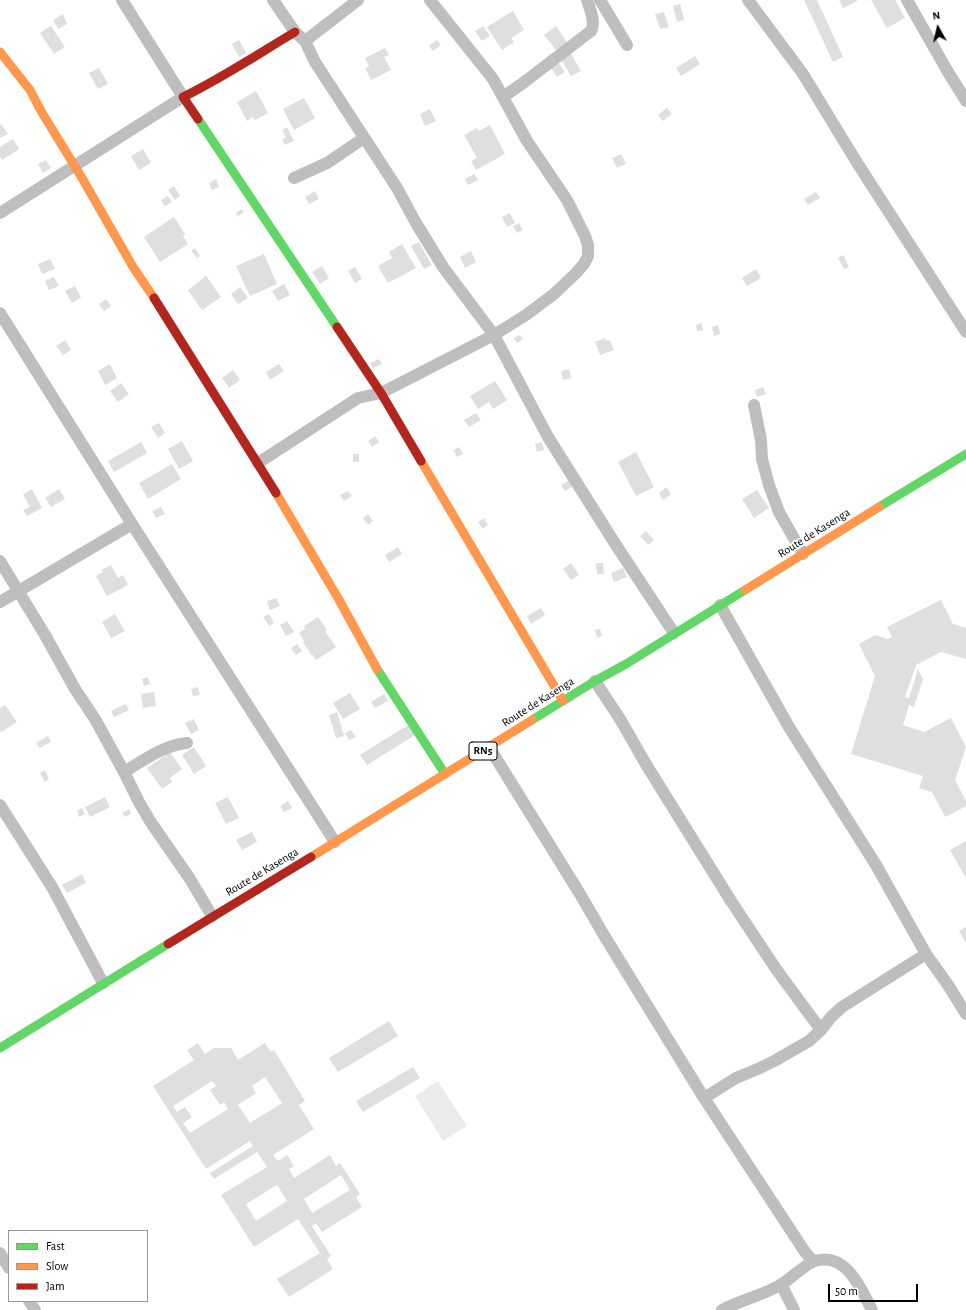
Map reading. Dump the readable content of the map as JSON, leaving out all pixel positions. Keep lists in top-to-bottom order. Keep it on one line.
{"streets":{"main road":["Route de Kasenga","RN5"]},"legend":["Fast","Slow","Jam"],"scale_bar":"50 m","north":"top"}
